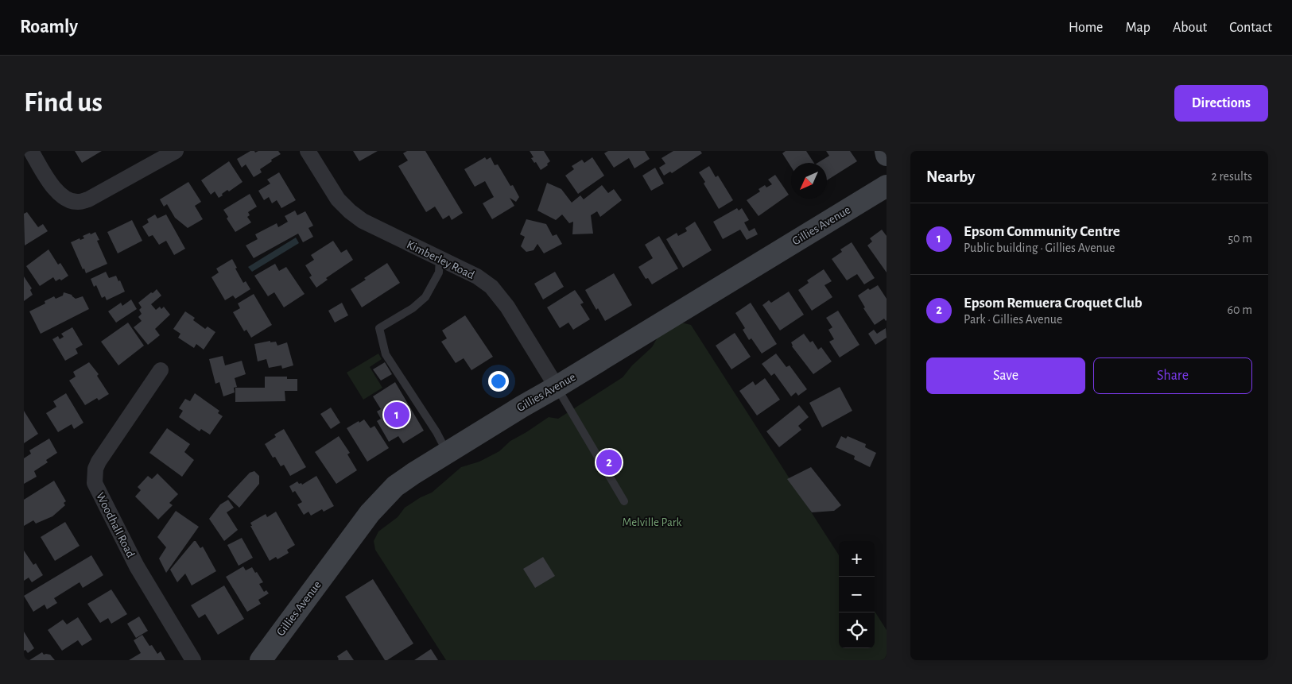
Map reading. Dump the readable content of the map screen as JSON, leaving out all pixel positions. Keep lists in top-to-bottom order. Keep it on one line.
{"streets":{"main road":["Gillies Avenue"],"street":["Kimberley Road","Woodhall Road"]},"crossings":[["Gillies Avenue","Kimberley Road"]],"parks":["Melville Park"],"north":"bottom left","page":{"header":"Roamly","nav":["Home","Map","About","Contact"],"buttons":["Directions",["Save","Share"]],"title":"Find us","heading":["Nearby","2 results"],"list":[{"mark":"1","name":"Epsom Community Centre","note":"Public building · Gillies Avenue","value":"50 m"},{"mark":"2","name":"Epsom Remuera Croquet Club","note":"Park · Gillies Avenue","value":"60 m"}],"pins":["1","2"],"map_buttons":["+","−"]}}
